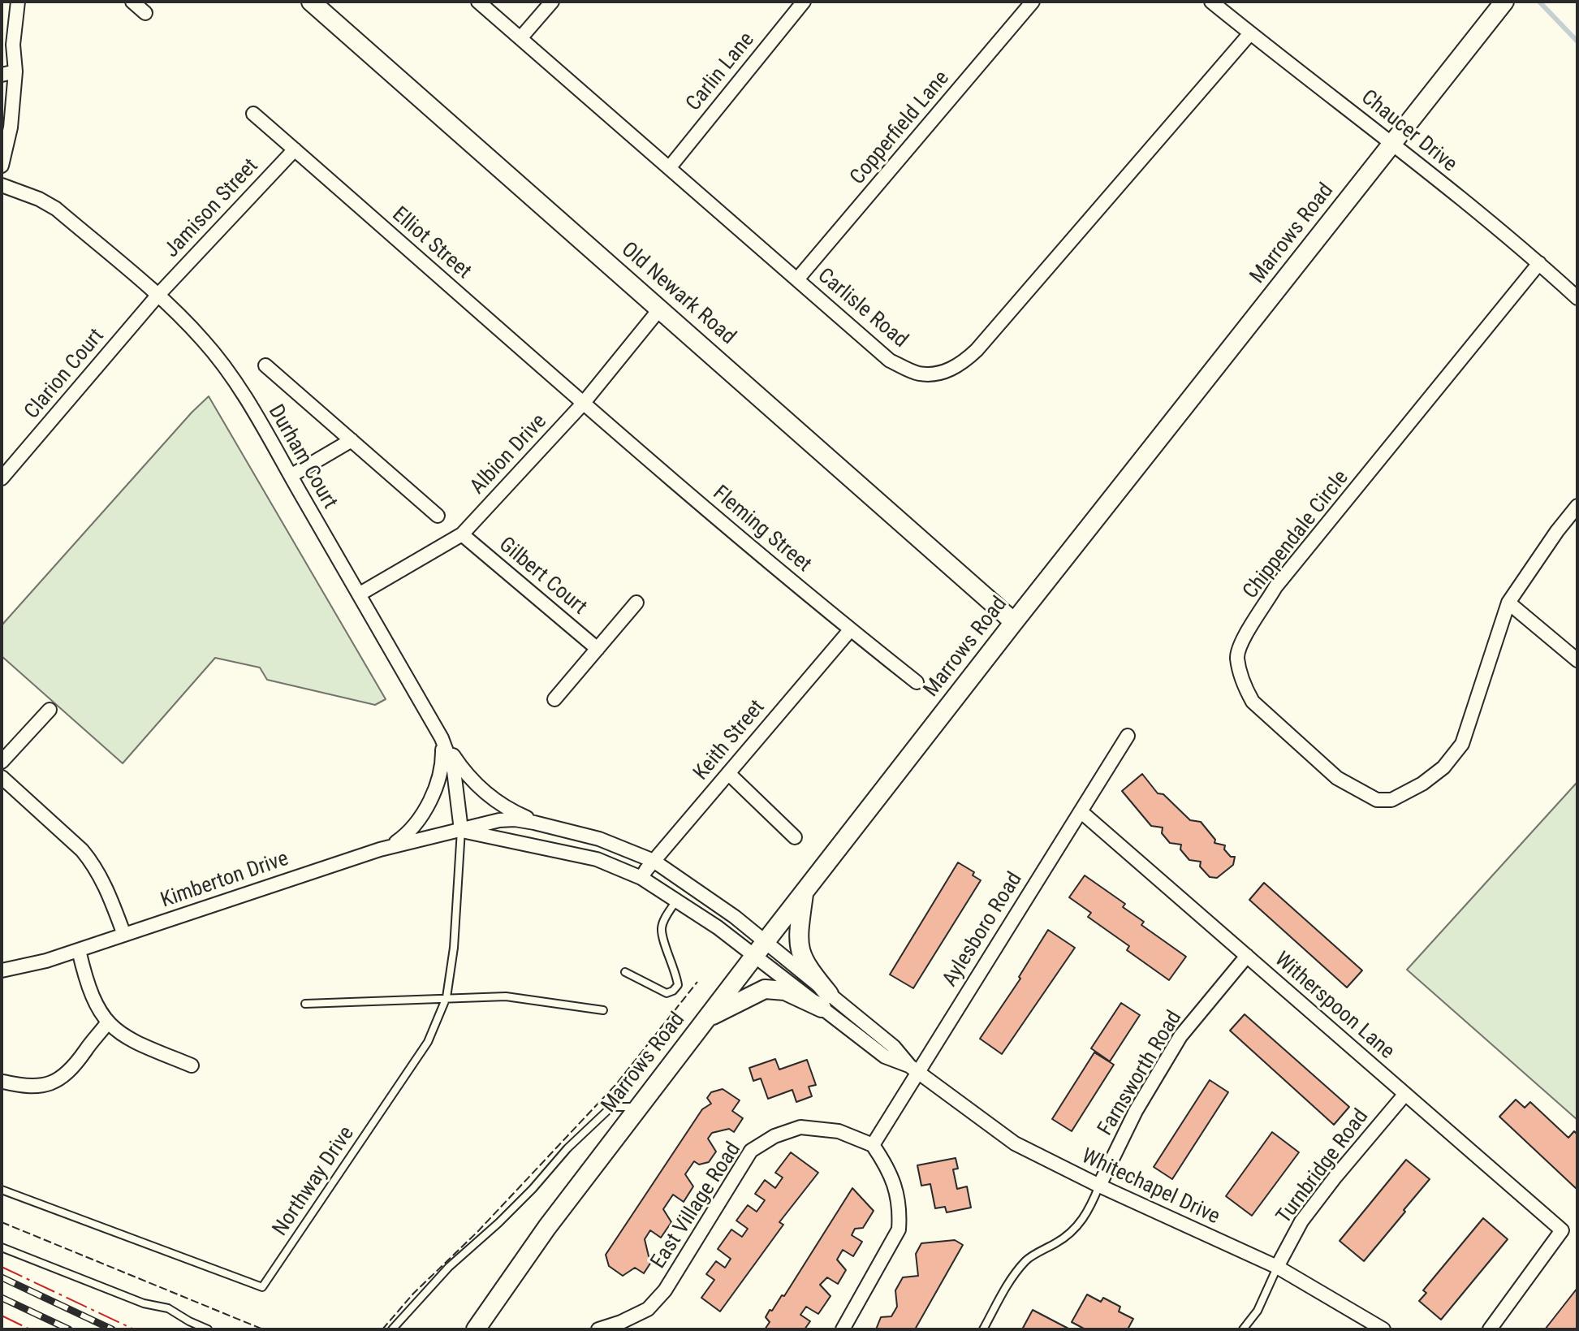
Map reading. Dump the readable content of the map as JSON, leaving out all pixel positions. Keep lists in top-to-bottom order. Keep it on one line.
{"streets":{"street":["Carlin Lane","Copperfield Lane","Chaucer Drive","Jamison Street","Marrows Road","Elliot Street","Old Newark Road","Carlisle Road","Clarion Court","Albion Drive","Durham Court","Fleming Street","Chippendale Circle","Gilbert Court","Keith Street","Kimberton Drive","Aylesboro Road","Witherspoon Lane","Farnsworth Road","Turnbridge Road","Whitechapel Drive","East Village Road"],"lane":["Northway Drive"]},"crossings":[["Carlin Lane","Carlisle Road"],["Copperfield Lane","Carlisle Road"],["Chaucer Drive","Marrows Road"],["Chaucer Drive","Carlisle Road"],["Chaucer Drive","Chippendale Circle"],["Jamison Street","Elliot Street"],["Jamison Street","Clarion Court"],["Jamison Street","Durham Court"],["Marrows Road","Old Newark Road"],["Marrows Road","Kimberton Drive"],["Marrows Road","Whitechapel Drive"],["Elliot Street","Albion Drive"],["Elliot Street","Fleming Street"],["Old Newark Road","Albion Drive"],["Clarion Court","Durham Court"],["Albion Drive","Durham Court"],["Albion Drive","Fleming Street"],["Albion Drive","Gilbert Court"],["Durham Court","Kimberton Drive"],["Durham Court","Northway Drive"],["Fleming Street","Keith Street"],["Keith Street","Kimberton Drive"],["Kimberton Drive","Northway Drive"],["Kimberton Drive","Whitechapel Drive"],["Aylesboro Road","Witherspoon Lane"],["Aylesboro Road","Whitechapel Drive"],["Aylesboro Road","East Village Road"],["Witherspoon Lane","Farnsworth Road"],["Witherspoon Lane","Turnbridge Road"],["Farnsworth Road","Whitechapel Drive"],["Turnbridge Road","Whitechapel Drive"]]}
